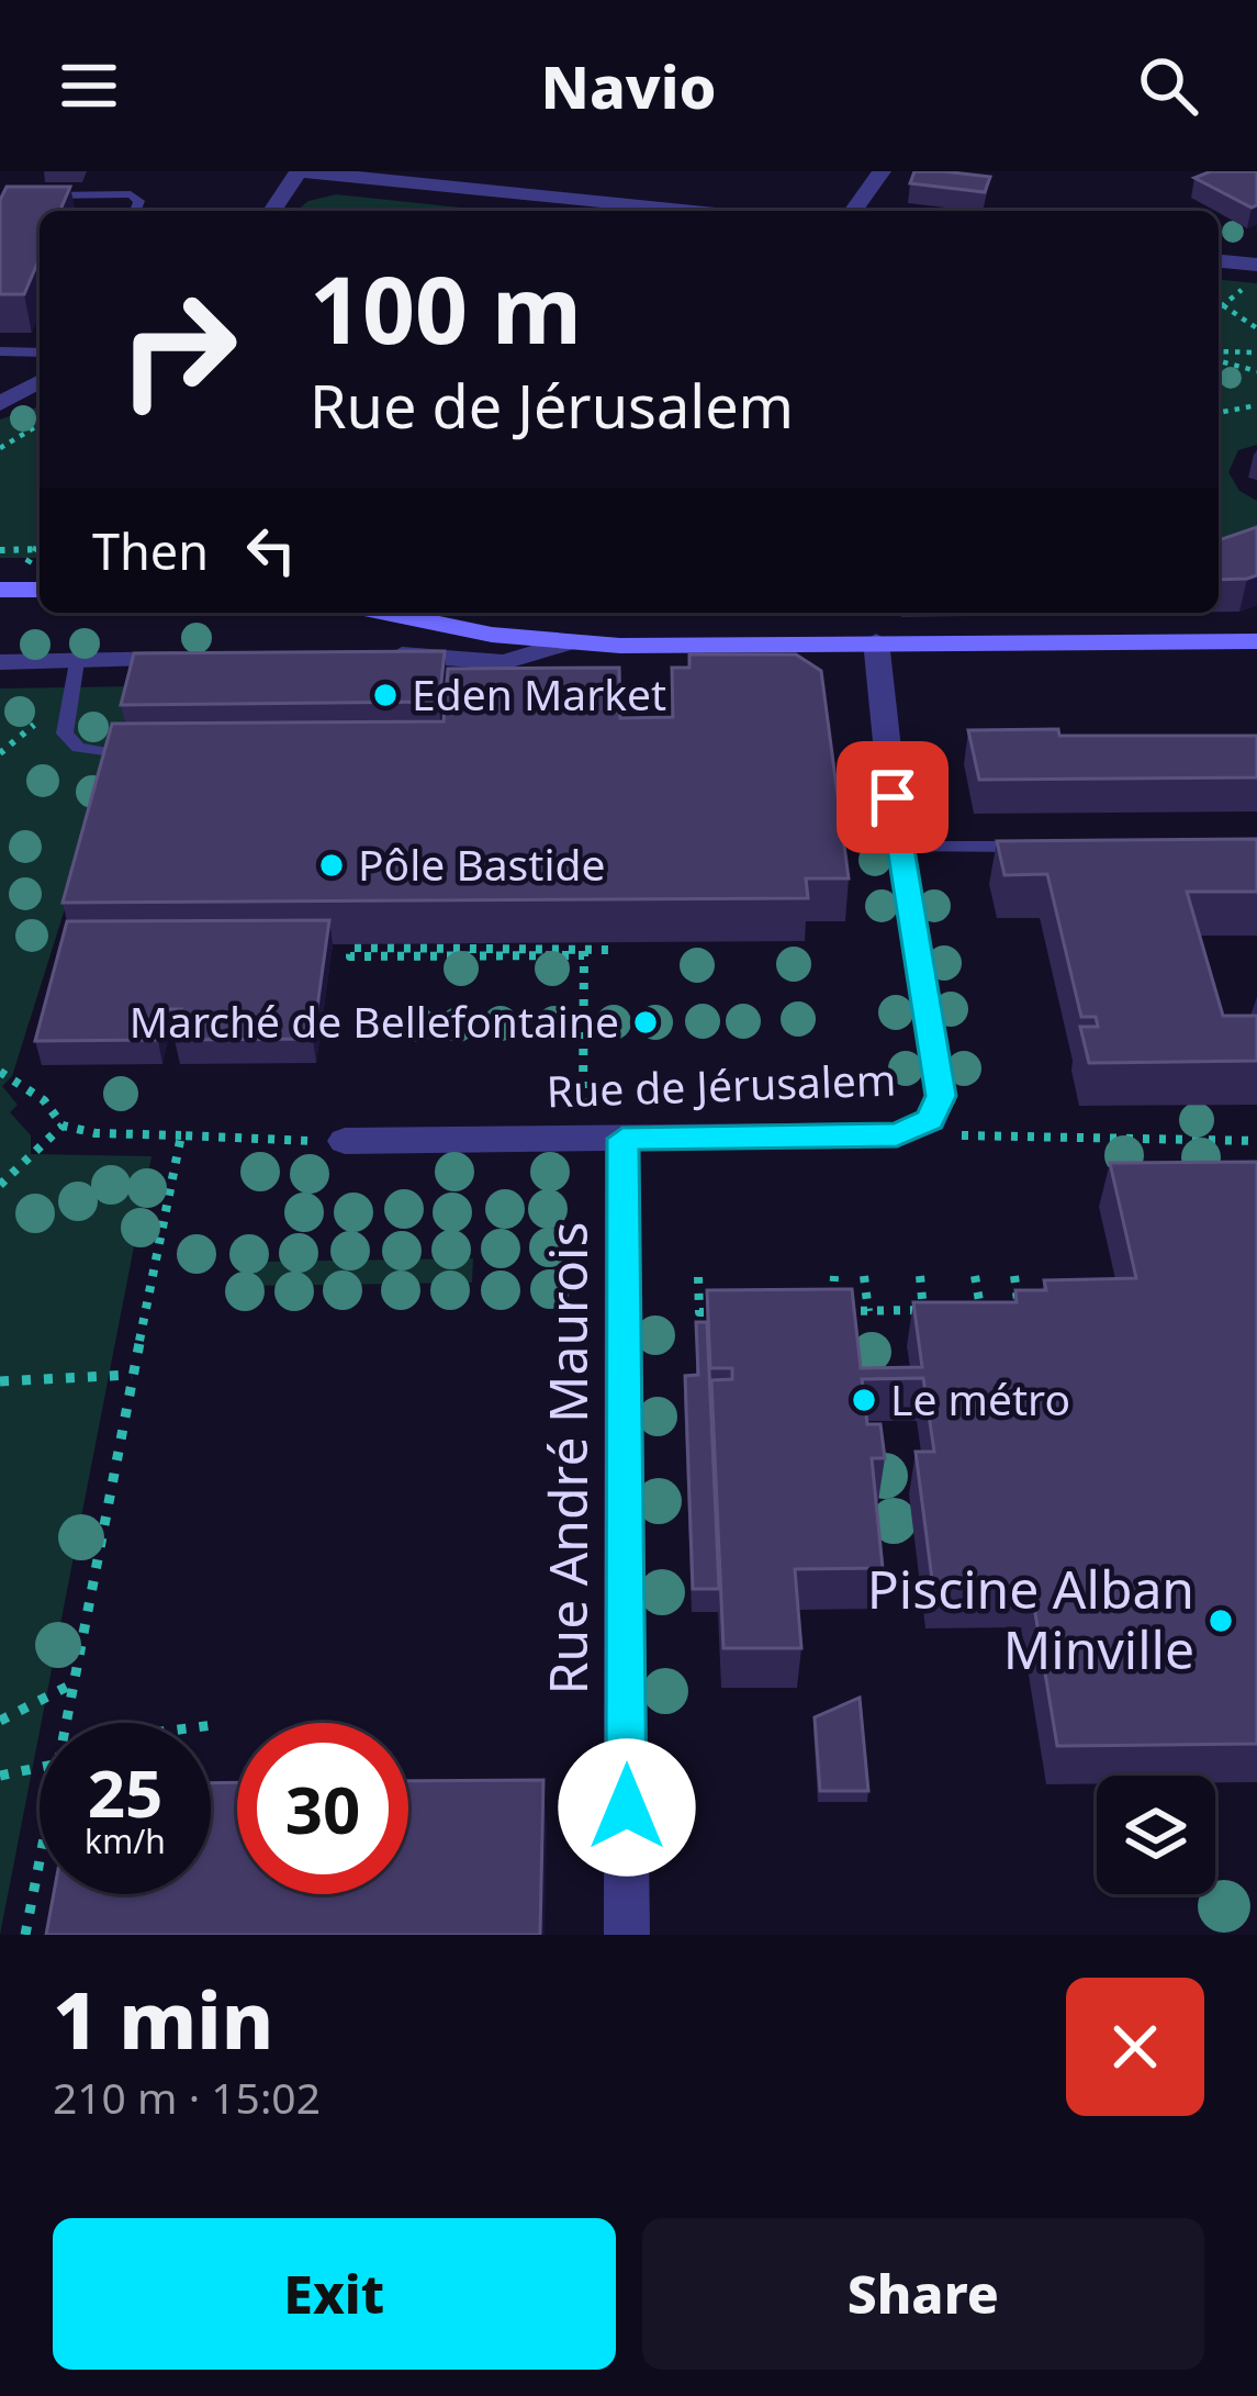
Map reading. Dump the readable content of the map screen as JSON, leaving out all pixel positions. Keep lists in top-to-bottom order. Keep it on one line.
{"streets":{"street":["Rue de Jérusalem","Rue André Maurois"]},"crossings":[["Rue de Jérusalem","Rue André Maurois"]],"places":["Eden Market","Pôle Bastide","Marché de Bellefontaine","Le métro","Piscine Alban Minville"],"page":{"header":"Navio","turn":["100 m","Rue de Jérusalem"],"then":"Then","speed":"25 km/h","limit":"30","heading":["1 min","210 m · 15:02"],"buttons":["Exit","Share"]}}
